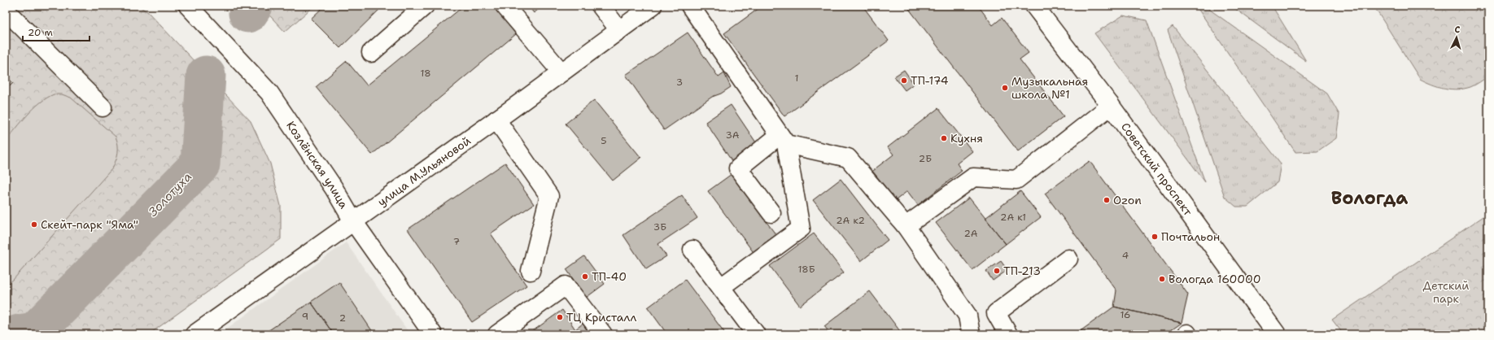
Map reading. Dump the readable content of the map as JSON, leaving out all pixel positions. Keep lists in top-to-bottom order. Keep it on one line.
{"streets":{"street":["Козлёнская улица","Советский проспект","улица М.Ульяновой"]},"crossings":[["Козлёнская улица","улица М.Ульяновой"]],"districts":["Вологда"],"water":["Золотуха"],"parks":["Детский парк"],"places":["ТП-174","Музыкальная школа №1","Кухня","Ozon","Скейт-парк \"Яма\"","Почтальон","ТП-213","ТП-40","Вологда 160000","ТЦ Кристалл"],"house_numbers":["18","1","3","3А","5","2Б","2А к1","2А к2","3Б","2А","7","4","18Б","16","9","2"],"scale_bar":"20 m","north":"top"}
